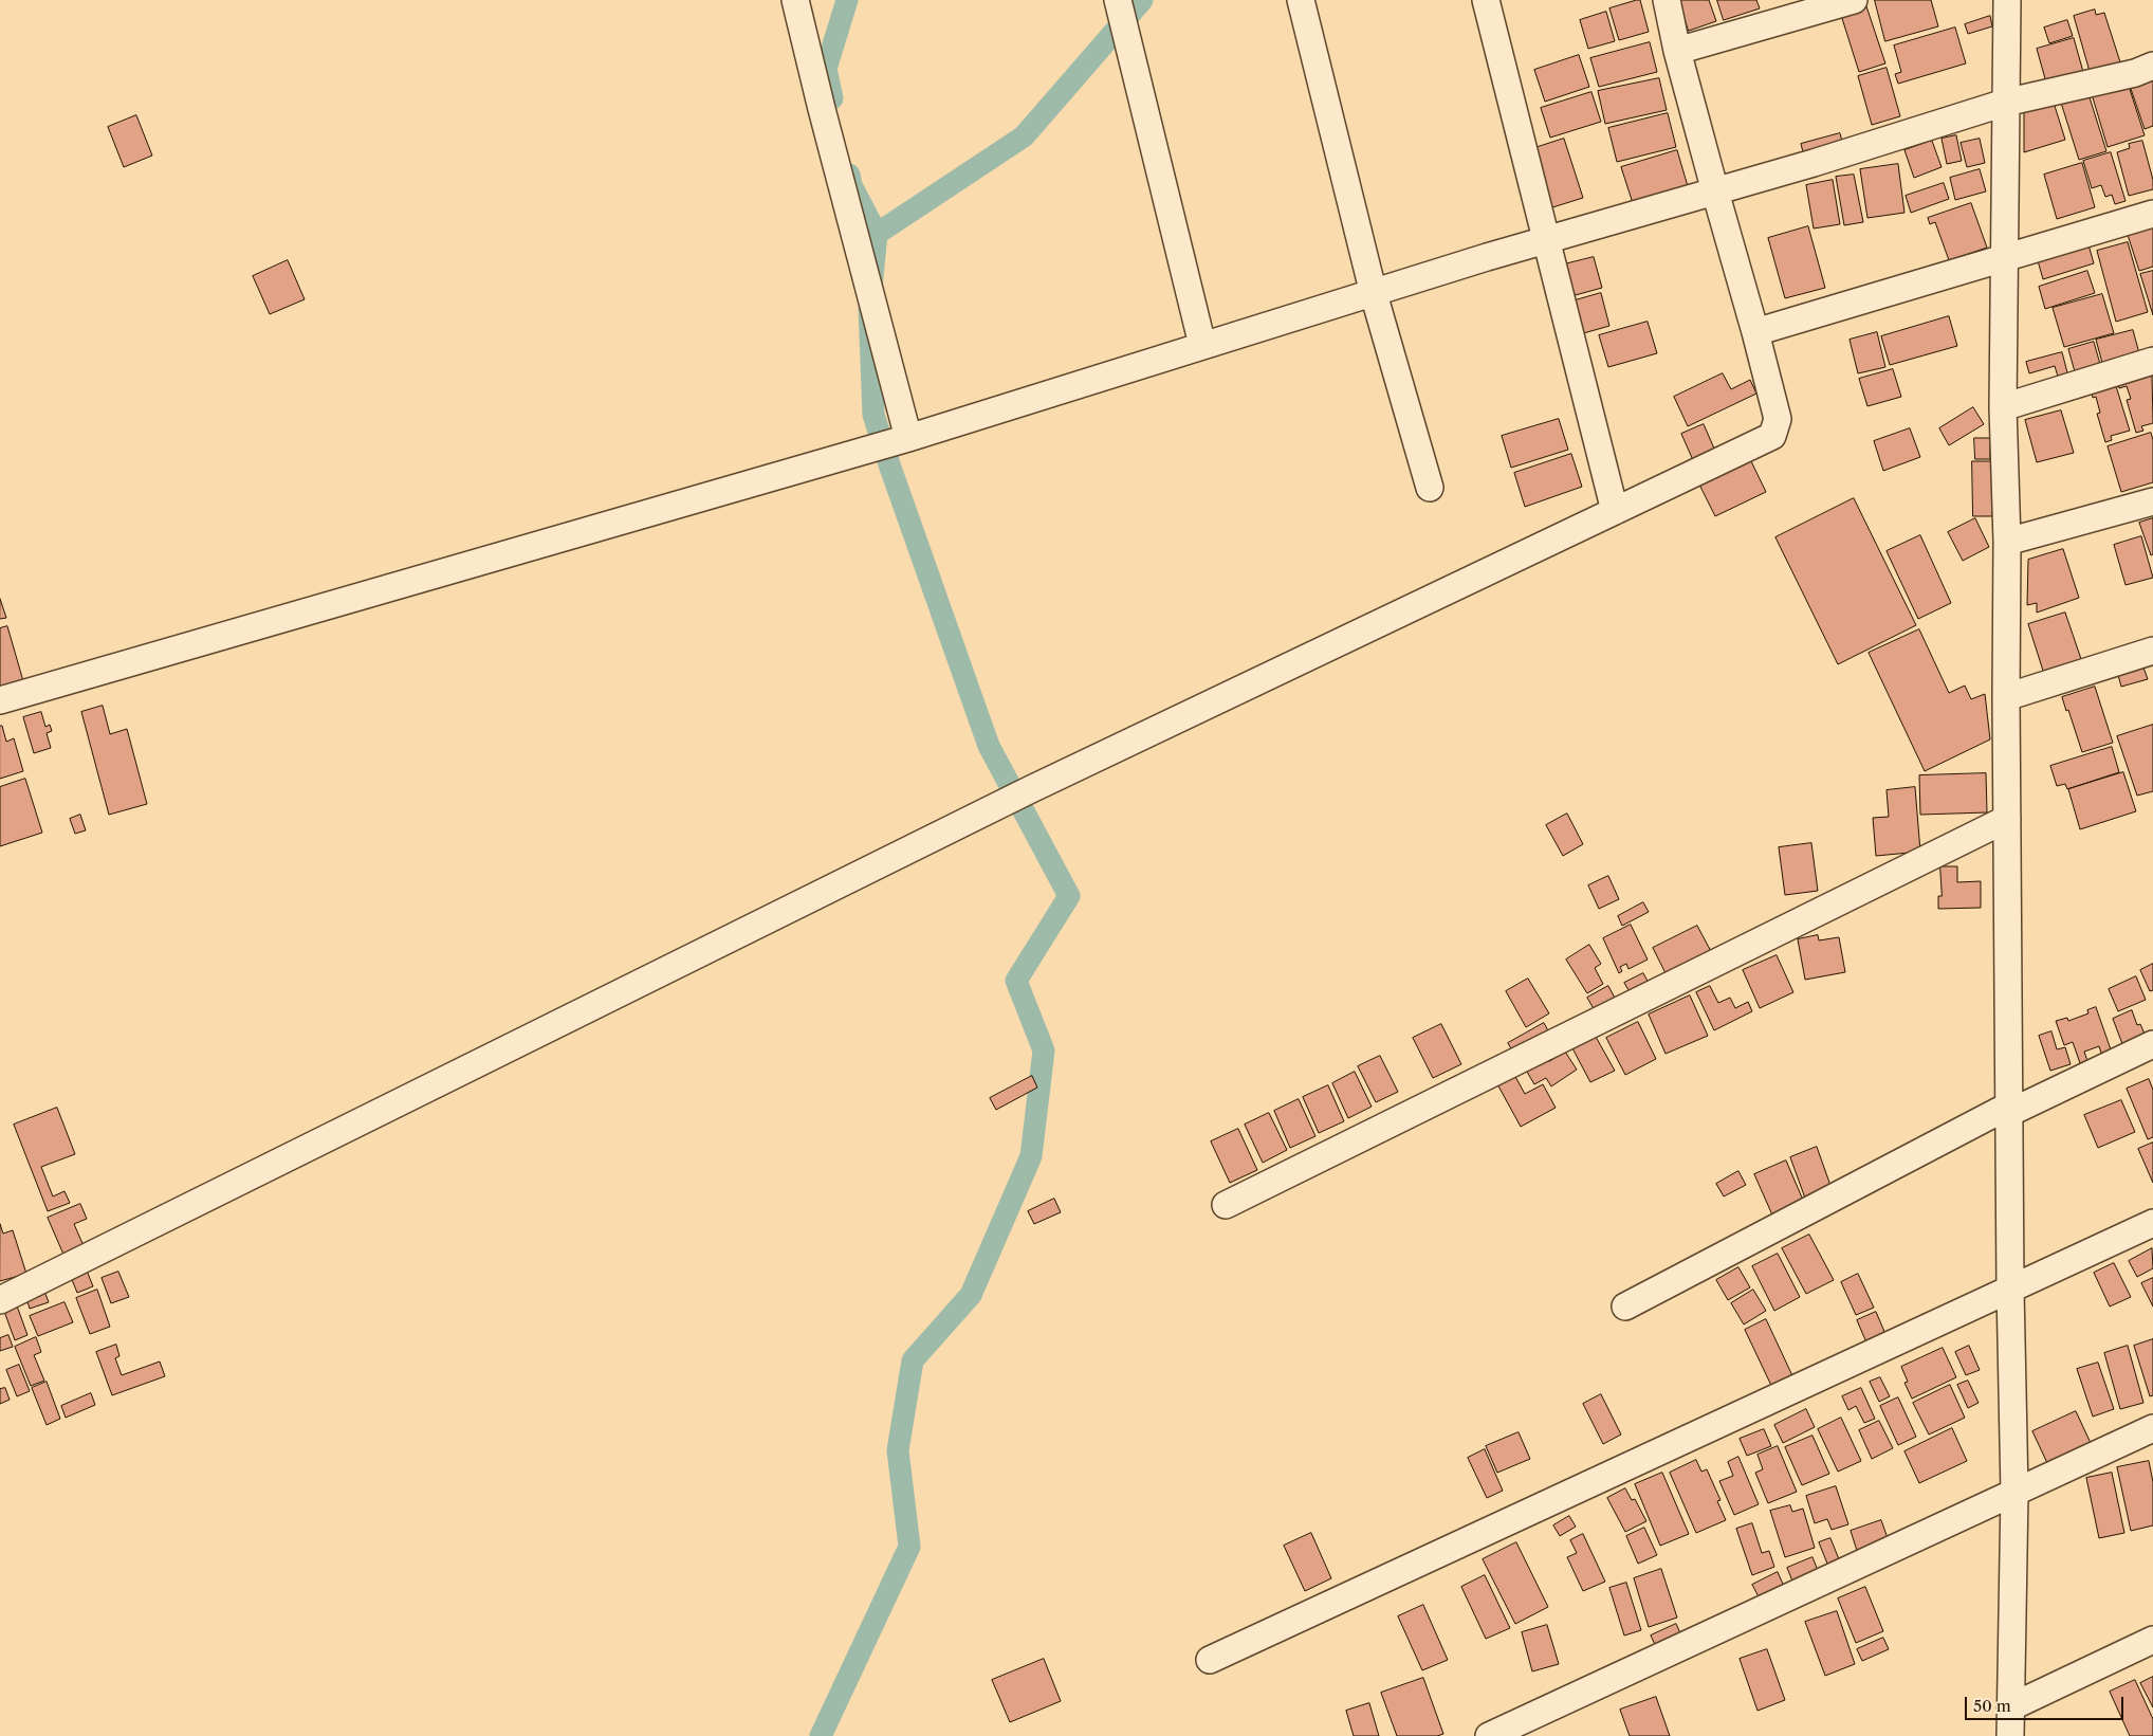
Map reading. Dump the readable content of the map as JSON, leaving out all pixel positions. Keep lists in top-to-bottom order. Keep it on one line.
{"scale_bar":"50 m"}
